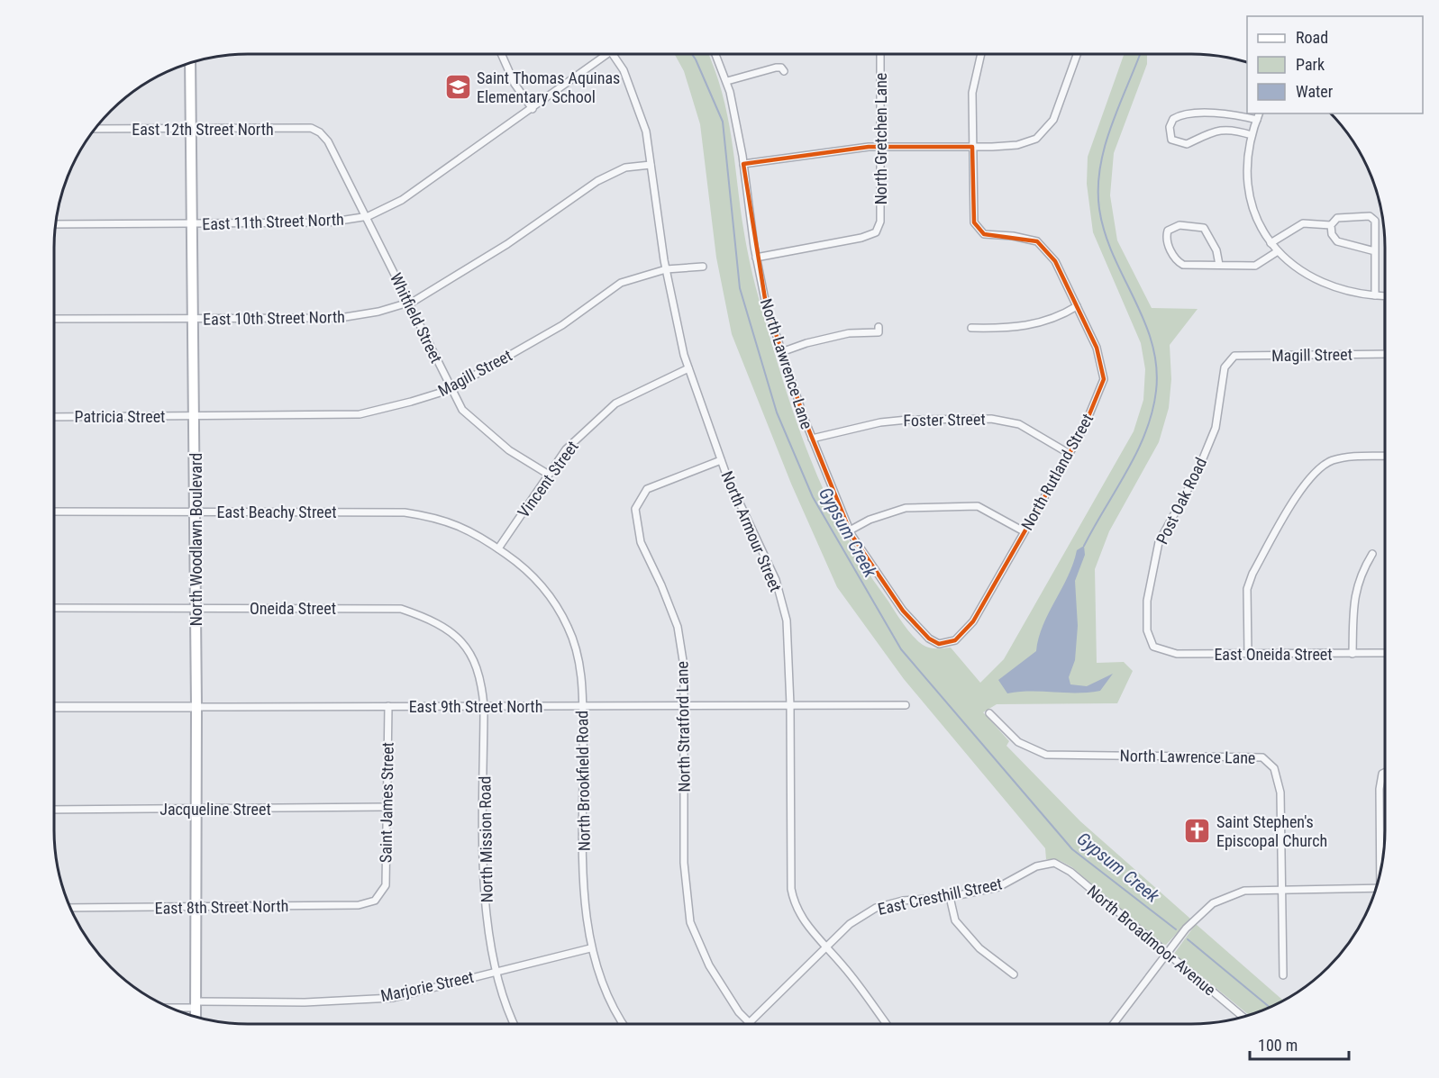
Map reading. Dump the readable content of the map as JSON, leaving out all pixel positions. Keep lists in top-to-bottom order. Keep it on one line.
{"streets":{"main road":["North Woodlawn Boulevard"],"street":["East 12th Street North","North Gretchen Lane","East 11th Street North","East 10th Street North","Whitfield Street","Magill Street","North Lawrence Lane","Patricia Street","Foster Street","North Rutland Street","Vincent Street","Post Oak Road","East Beachy Street","North Armour Street","Oneida Street","East Oneida Street","East 9th Street North","North Stratford Lane","North Brookfield Road","Saint James Street","Jacqueline Street","North Mission Road","East Cresthill Street","East 8th Street North","North Broadmoor Avenue","Marjorie Street"]},"crossings":[["East 12th Street North","Whitfield Street"],["East 12th Street North","North Woodlawn Boulevard"],["North Gretchen Lane","North Lawrence Lane"],["East 11th Street North","Whitfield Street"],["East 11th Street North","North Woodlawn Boulevard"],["East 10th Street North","Whitfield Street"],["East 10th Street North","North Armour Street"],["East 10th Street North","North Woodlawn Boulevard"],["Whitfield Street","Magill Street"],["Whitfield Street","Vincent Street"],["Magill Street","Patricia Street"],["Magill Street","Post Oak Road"],["Magill Street","North Armour Street"],["Magill Street","North Woodlawn Boulevard"],["North Lawrence Lane","Foster Street"],["North Lawrence Lane","North Rutland Street"],["Patricia Street","North Woodlawn Boulevard"],["Foster Street","North Rutland Street"],["Vincent Street","East Beachy Street"],["Vincent Street","North Armour Street"],["Vincent Street","North Brookfield Road"],["Post Oak Road","East Oneida Street"],["East Beachy Street","North Woodlawn Boulevard"],["East Beachy Street","North Brookfield Road"],["North Armour Street","East 9th Street North"],["North Armour Street","North Stratford Lane"],["North Armour Street","East Cresthill Street"],["North Woodlawn Boulevard","Oneida Street"],["North Woodlawn Boulevard","East 9th Street North"],["North Woodlawn Boulevard","Jacqueline Street"],["North Woodlawn Boulevard","East 8th Street North"],["North Woodlawn Boulevard","Marjorie Street"],["Oneida Street","East 9th Street North"],["Oneida Street","North Mission Road"],["East 9th Street North","North Stratford Lane"],["East 9th Street North","North Brookfield Road"],["East 9th Street North","Saint James Street"],["East 9th Street North","North Mission Road"],["North Stratford Lane","East Cresthill Street"],["North Brookfield Road","Marjorie Street"],["Saint James Street","Jacqueline Street"],["Saint James Street","East 8th Street North"],["North Mission Road","Marjorie Street"],["East Cresthill Street","North Broadmoor Avenue"]],"water":["Gypsum Creek"],"places":{"school or university":["Saint Thomas Aquinas Elementary School"],"church":["Saint Stephen's Episcopal Church"]},"legend":["Road","Park","Water"],"scale_bar":"100 m"}
